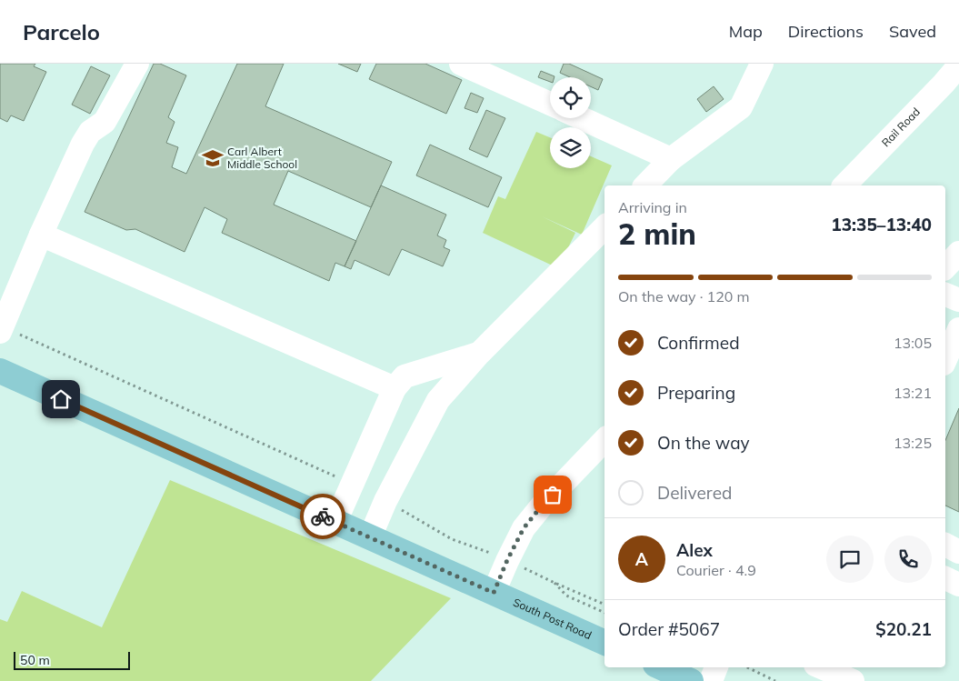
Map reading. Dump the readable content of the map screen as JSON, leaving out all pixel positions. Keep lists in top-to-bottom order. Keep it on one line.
{"streets":{"main road":["South Post Road"],"street":["Rail Road"]},"places":{"school or university":["Carl Albert Middle School"]},"scale_bar":"50 m","page":{"header":"Parcelo","nav":["Map","Directions","Saved"],"heading":["2 min","Arriving in","13:35–13:40"],"panel":["Alex","Courier · 4.9","Order #5067","$20.21"],"bar":"On the way · 120 m","list":[["Confirmed","13:05"],["Preparing","13:21"],["On the way","13:25"],"Delivered"],"round":"A","scale":"50 m"}}
